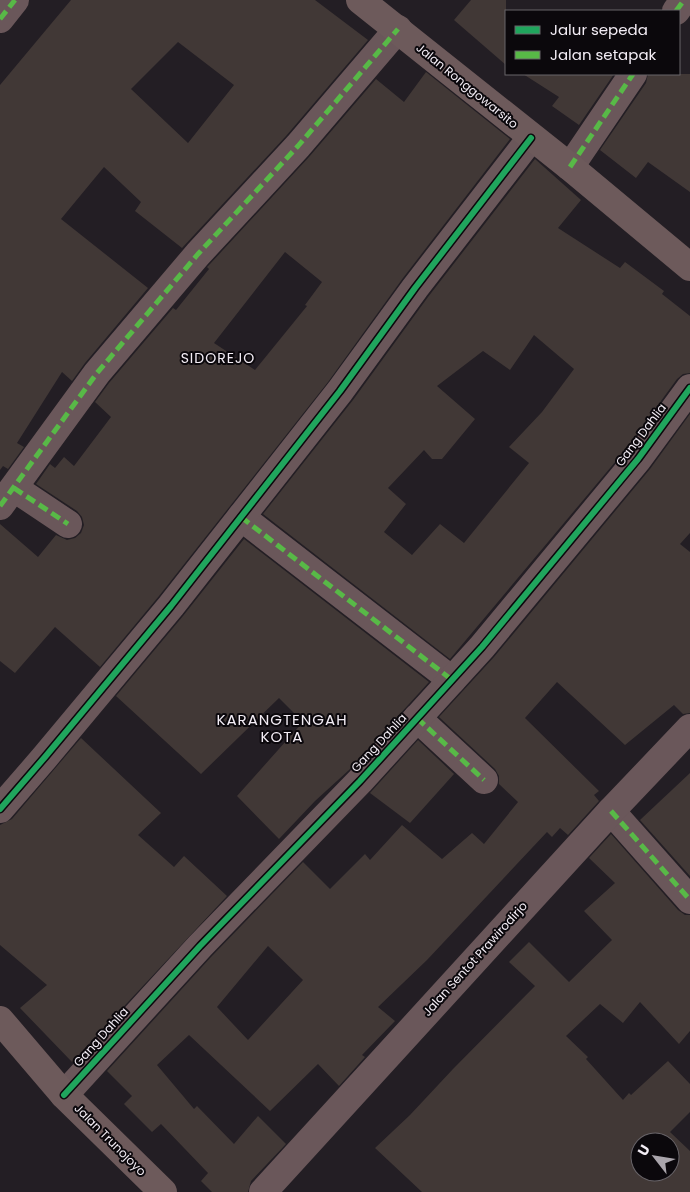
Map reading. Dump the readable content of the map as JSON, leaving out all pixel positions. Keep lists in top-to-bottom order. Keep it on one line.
{"streets":{"street":["Jalan Ronggowarsito","Gang Dahlia","Jalan Sentot Prawirodirjo","Jalan Trunojoyo"]},"crossings":[["Gang Dahlia","Jalan Trunojoyo"]],"districts":["SIDOREJO","KARANGTENGAH KOTA"],"legend":["Jalur sepeda","Jalan setapak"],"north":"top left"}
